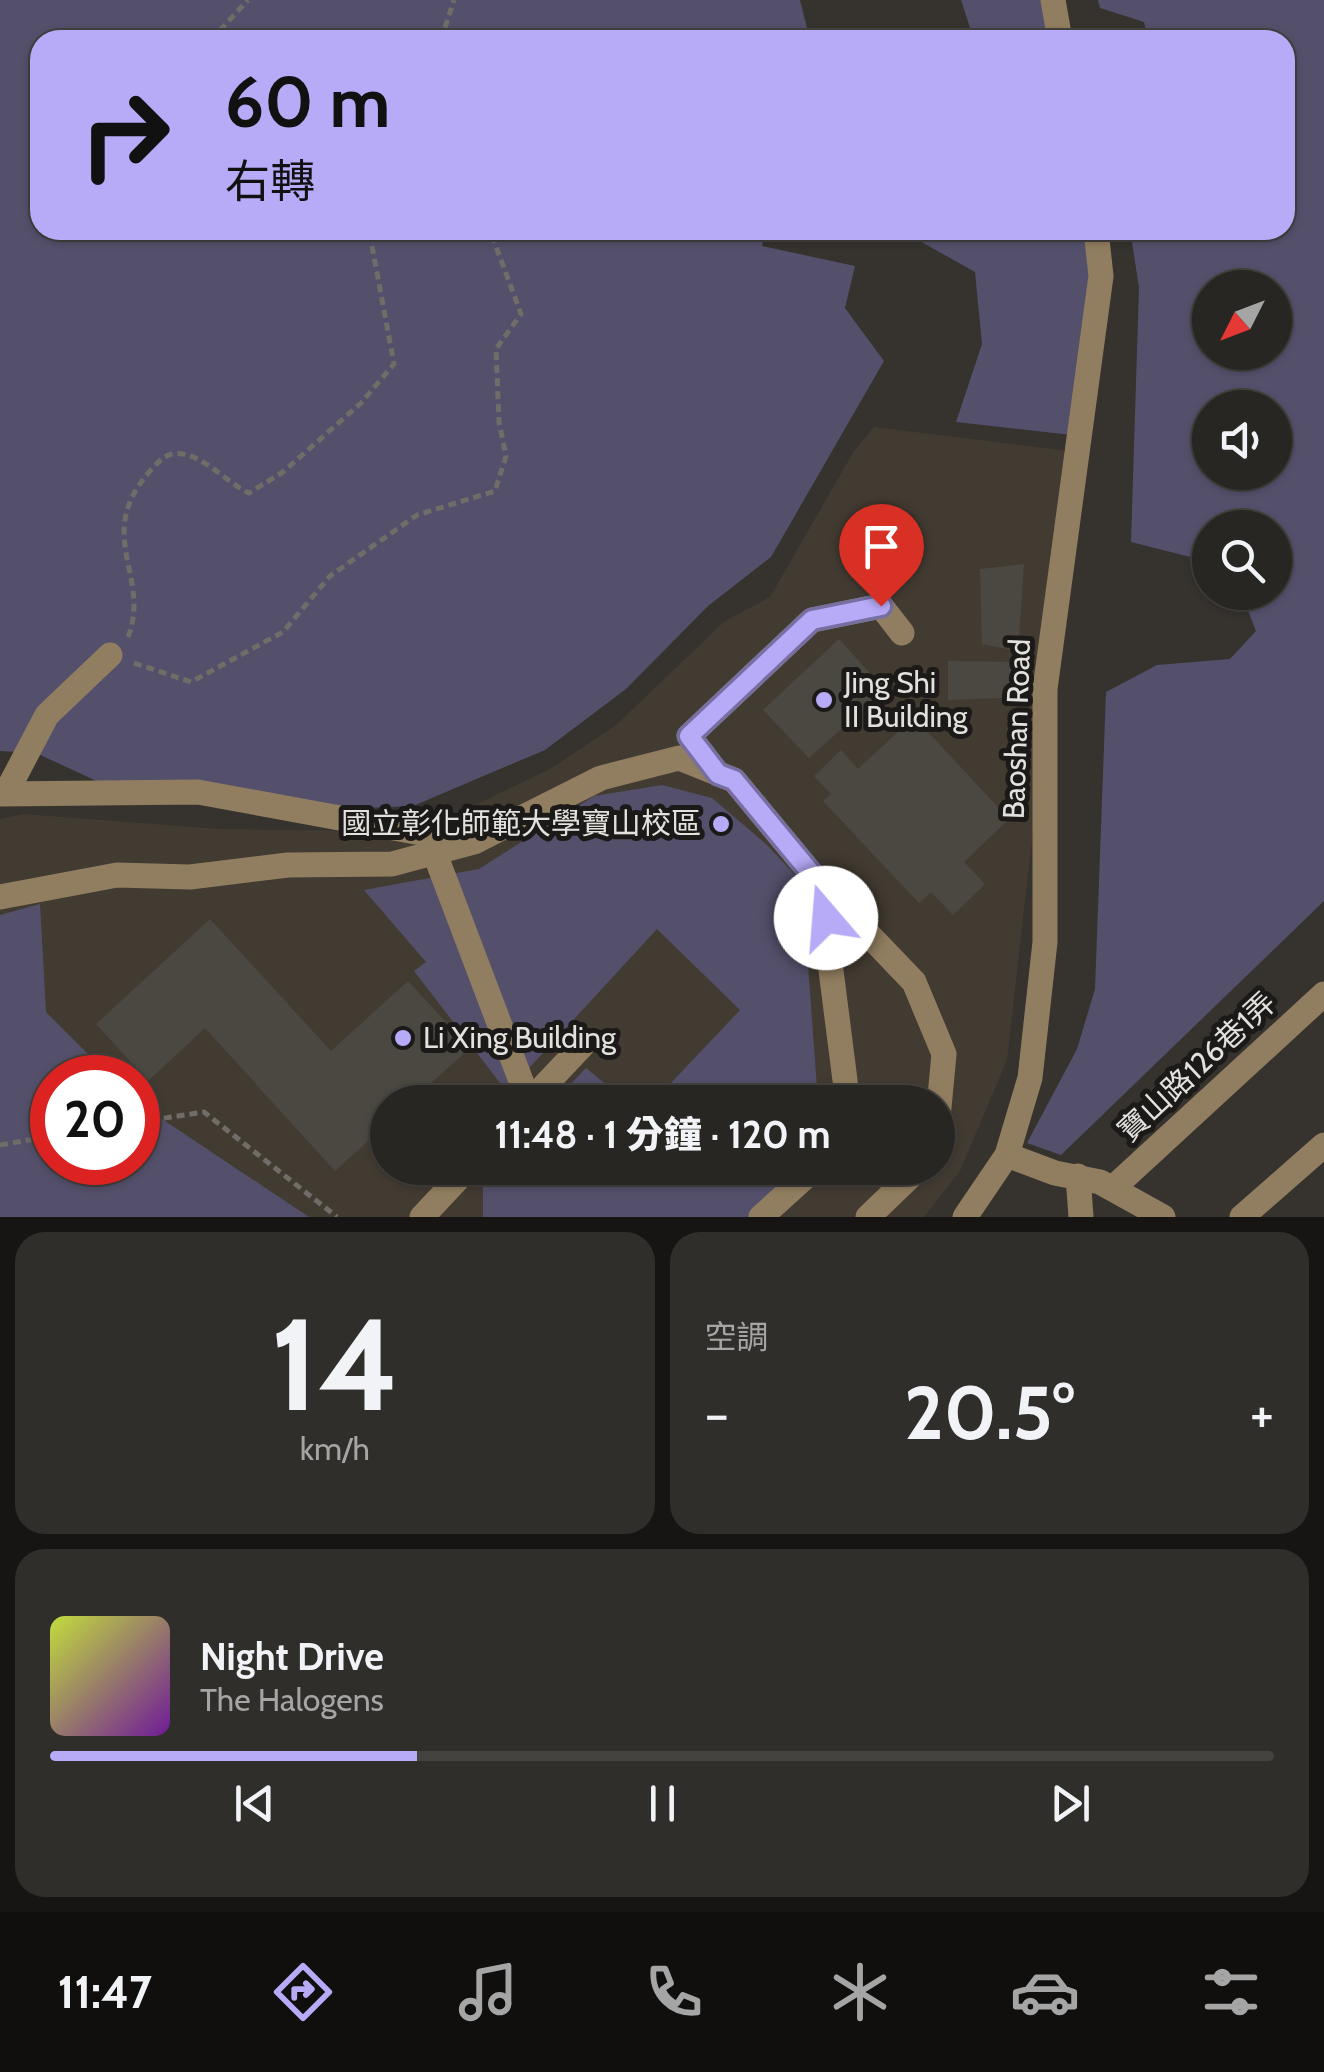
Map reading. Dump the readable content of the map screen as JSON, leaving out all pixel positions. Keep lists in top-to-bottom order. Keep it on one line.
{"streets":{"street":["Baoshan Road","寶山路126巷1弄"]},"places":["Jing Shi II Building","國立彰化師範大學寶山校區","Li Xing Building"],"north":"bottom left","page":{"turn":["60 m","右轉"],"limit":"20","trip":"11:48 · 1 分鐘 · 120 m","tile":[["14","km/h"],"空調"],"heat":["−","20.5°","+"],"song":["Night Drive","The Halogens"],"tabs":"11:47"}}
